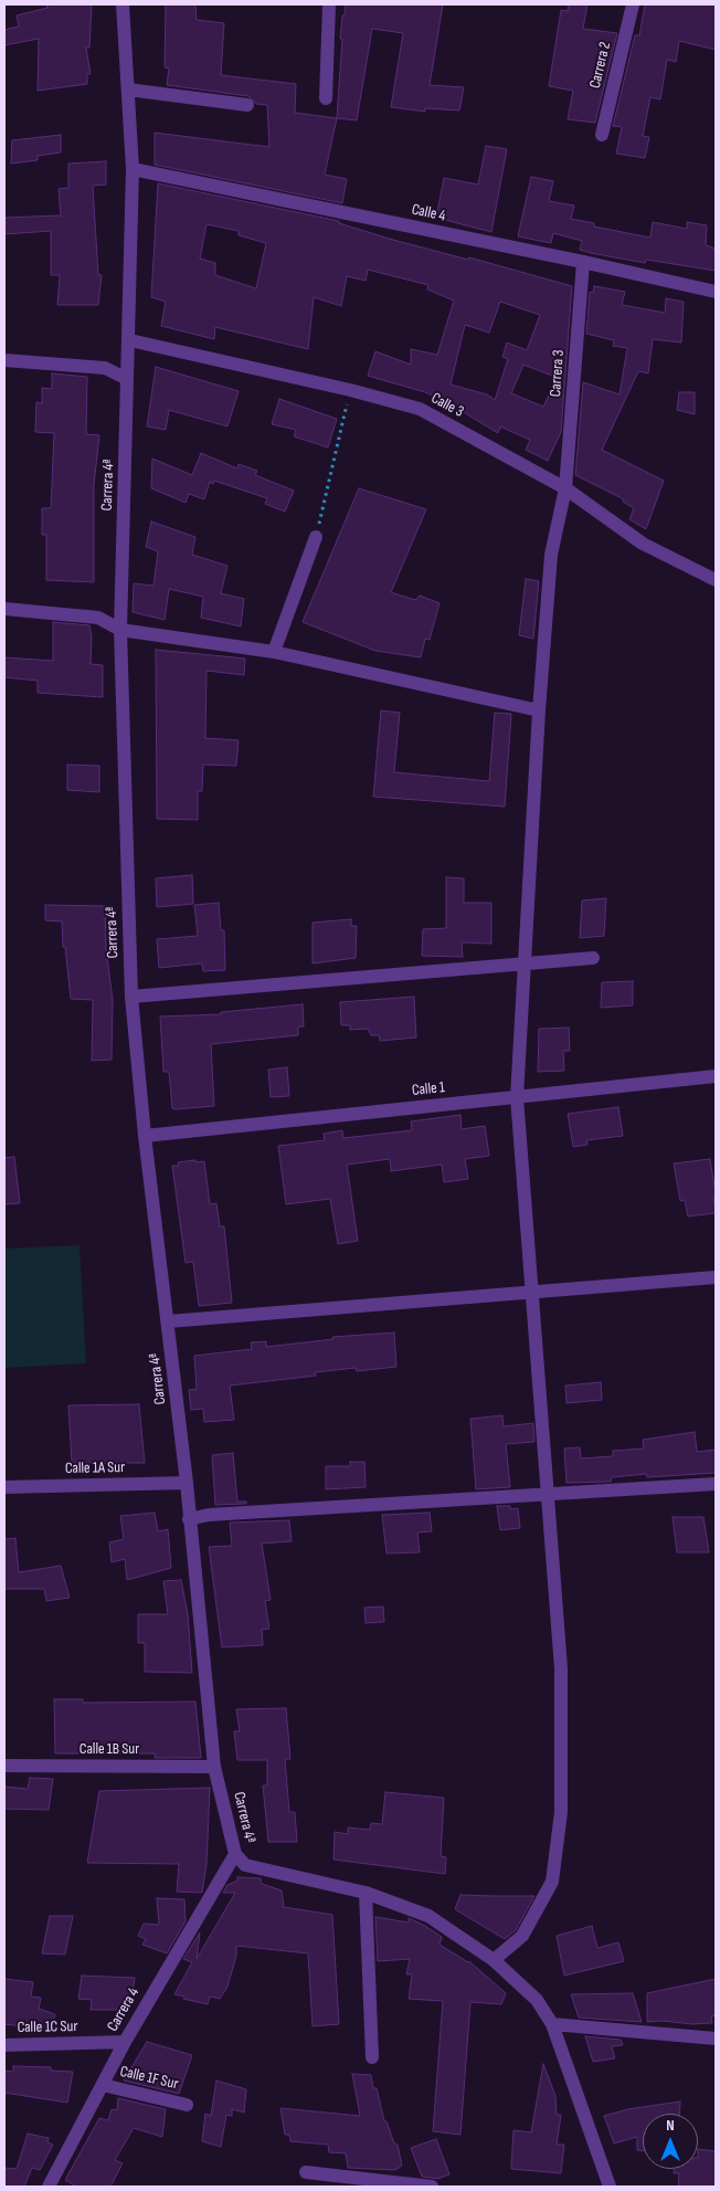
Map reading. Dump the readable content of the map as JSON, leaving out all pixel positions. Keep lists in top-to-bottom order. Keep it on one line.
{"streets":{"street":["Carrera 2","Calle 4","Carrera 3","Calle 3","Carrera 4ª","Calle 1","Calle 1A Sur","Calle 1B Sur","Carrera 4","Calle 1C Sur","Calle 1F Sur"]},"crossings":[["Calle 4","Carrera 3"],["Calle 4","Carrera 4ª"],["Carrera 3","Calle 3"],["Carrera 3","Calle 1"],["Calle 3","Carrera 4ª"],["Carrera 4ª","Calle 1"],["Carrera 4ª","Calle 1A Sur"],["Carrera 4ª","Calle 1B Sur"],["Carrera 4ª","Carrera 4"],["Carrera 4","Calle 1C Sur"],["Carrera 4","Calle 1F Sur"]],"north":"top"}
